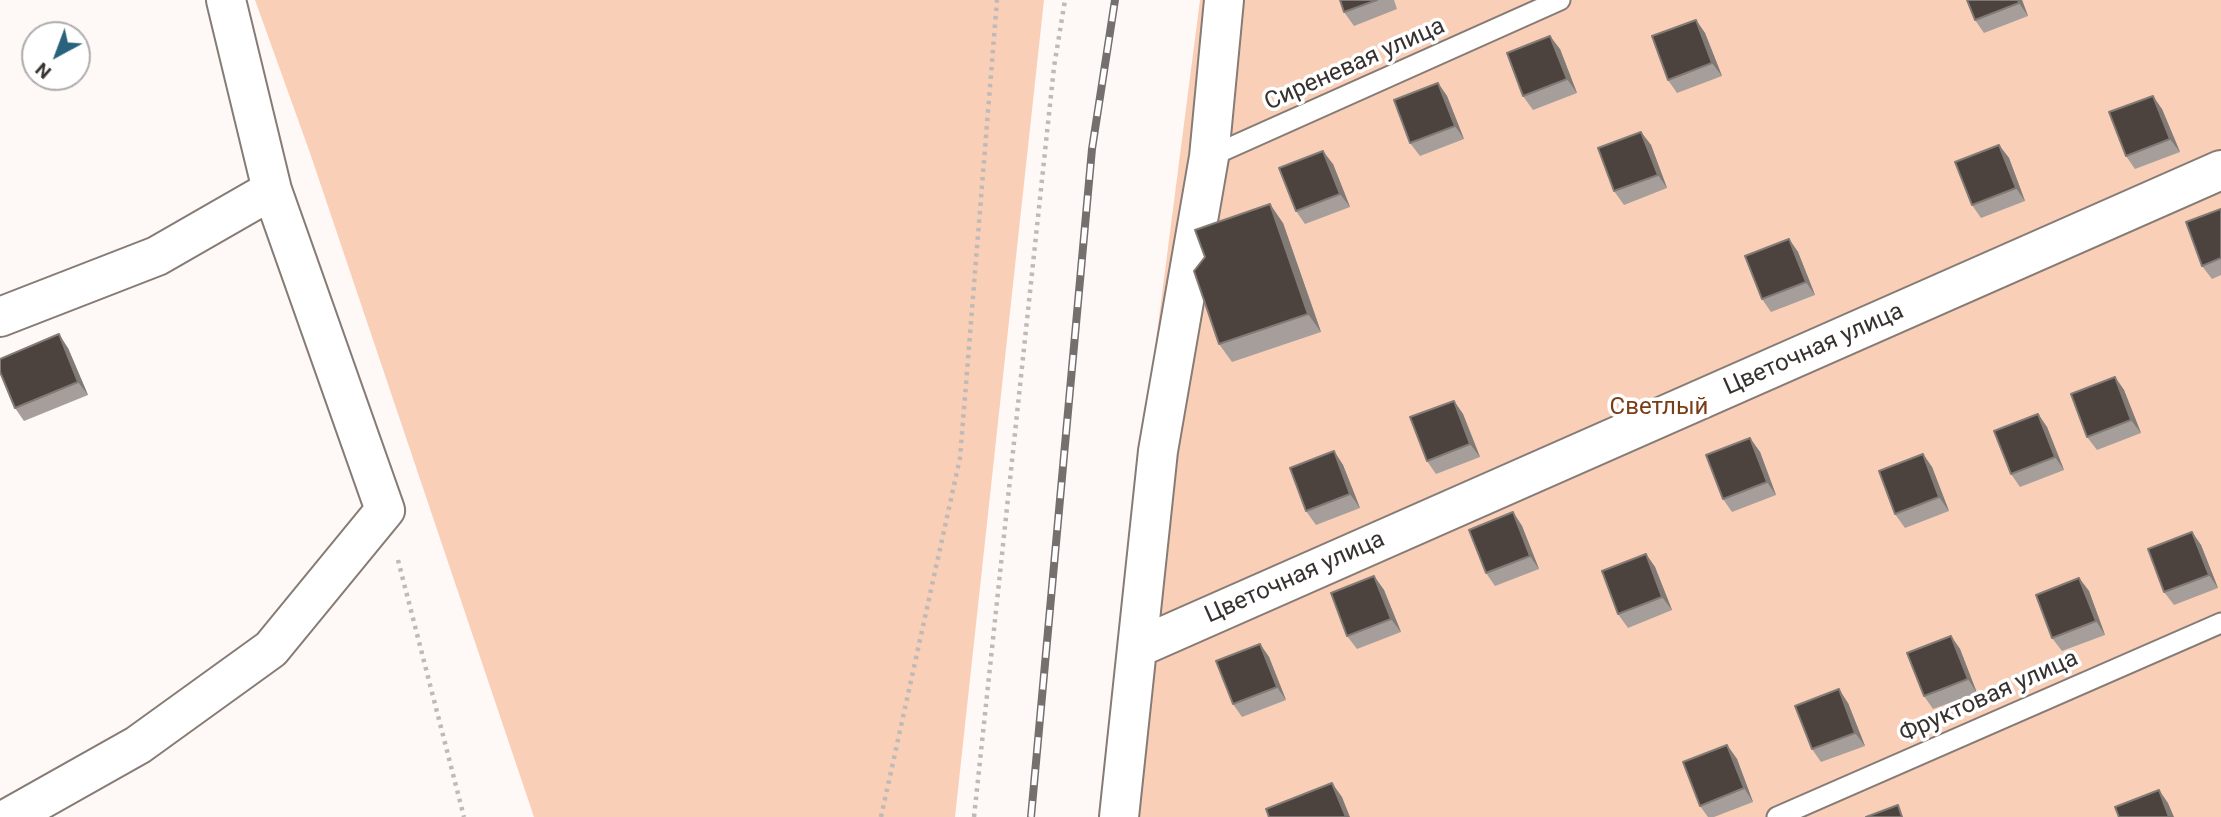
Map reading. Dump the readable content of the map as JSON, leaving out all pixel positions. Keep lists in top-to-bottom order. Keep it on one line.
{"streets":{"street":["Цветочная улица"],"lane":["Сиреневая улица","Фруктовая улица"]},"parks":["Светлый"],"north":"bottom left"}
